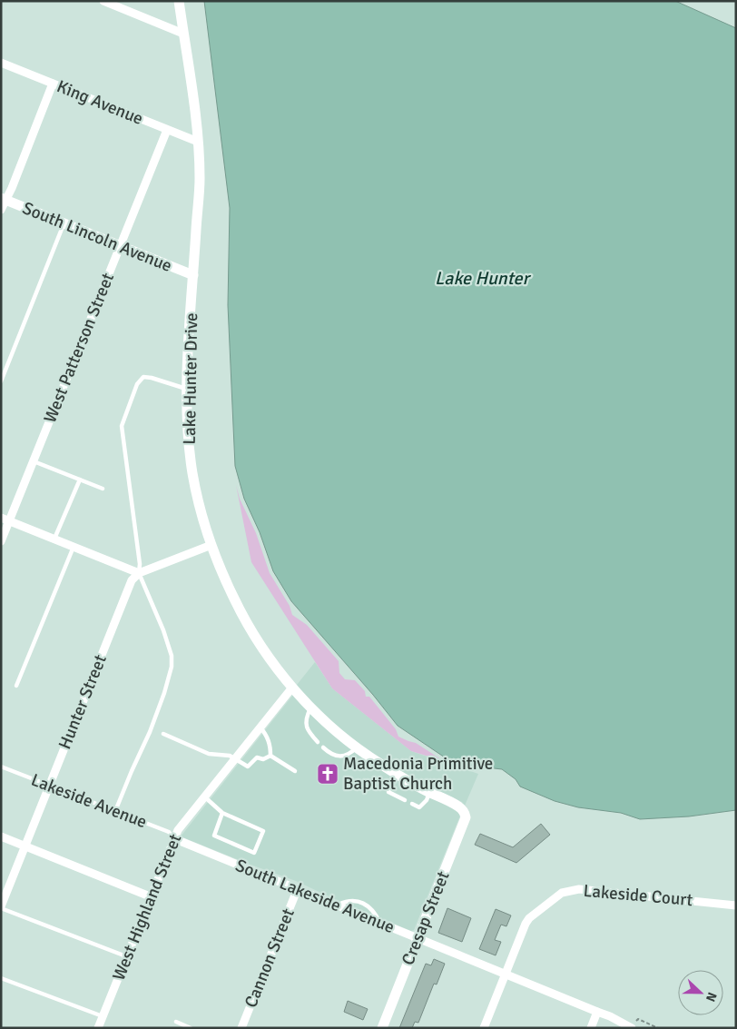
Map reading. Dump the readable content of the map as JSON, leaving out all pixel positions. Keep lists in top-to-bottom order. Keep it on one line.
{"streets":{"street":["King Avenue","South Lincoln Avenue","West Patterson Street","Lake Hunter Drive","Hunter Street","Lakeside Court","South Lakeside Avenue","West Highland Street","Cresap Street","Cannon Street"],"lane":["Lakeside Avenue"]},"crossings":[["King Avenue","West Patterson Street"],["King Avenue","Lake Hunter Drive"],["South Lincoln Avenue","West Patterson Street"],["South Lincoln Avenue","Lake Hunter Drive"],["Lake Hunter Drive","West Highland Street"],["Lake Hunter Drive","Cresap Street"],["Hunter Street","Lakeside Avenue"],["Lakeside Avenue","South Lakeside Avenue"],["Lakeside Avenue","West Highland Street"],["Lakeside Court","South Lakeside Avenue"],["South Lakeside Avenue","West Highland Street"],["South Lakeside Avenue","Cresap Street"],["South Lakeside Avenue","Cannon Street"]],"water":["Lake Hunter"],"places":{"church":["Macedonia Primitive Baptist Church"]},"north":"right"}
